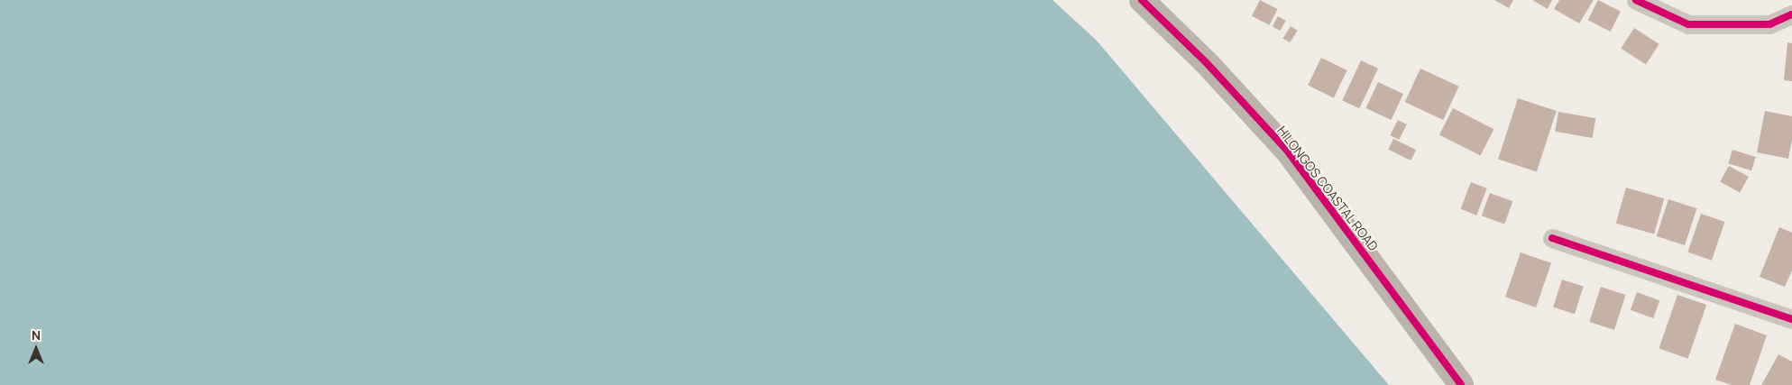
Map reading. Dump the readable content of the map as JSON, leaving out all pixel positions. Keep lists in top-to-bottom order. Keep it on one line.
{"streets":{"street":["HILONGOS COASTAL ROAD"]},"north":"top"}
